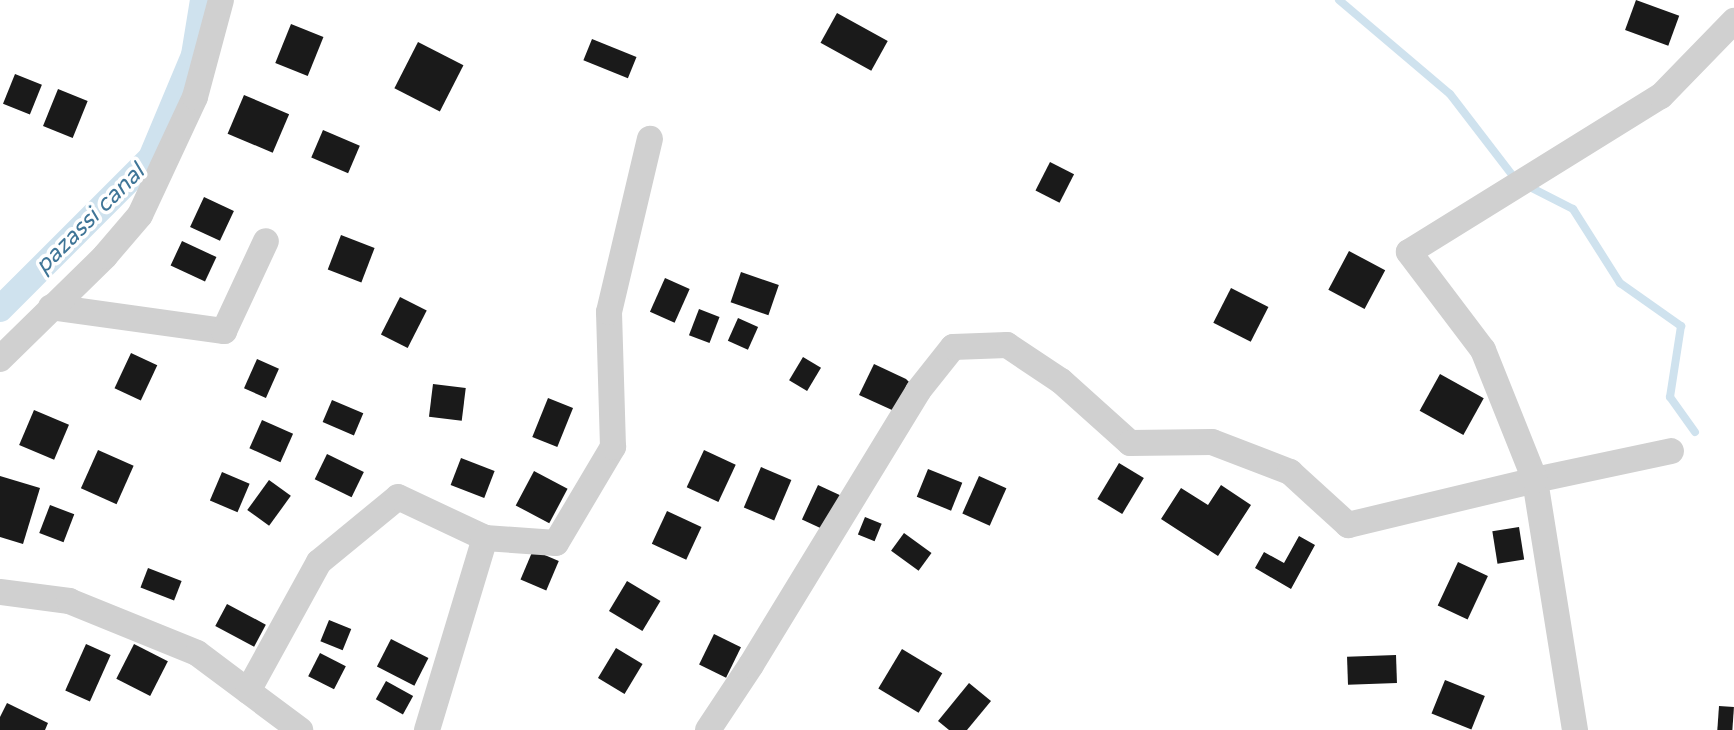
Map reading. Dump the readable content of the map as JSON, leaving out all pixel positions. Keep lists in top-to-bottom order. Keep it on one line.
{"water":["pazassi canal"]}
